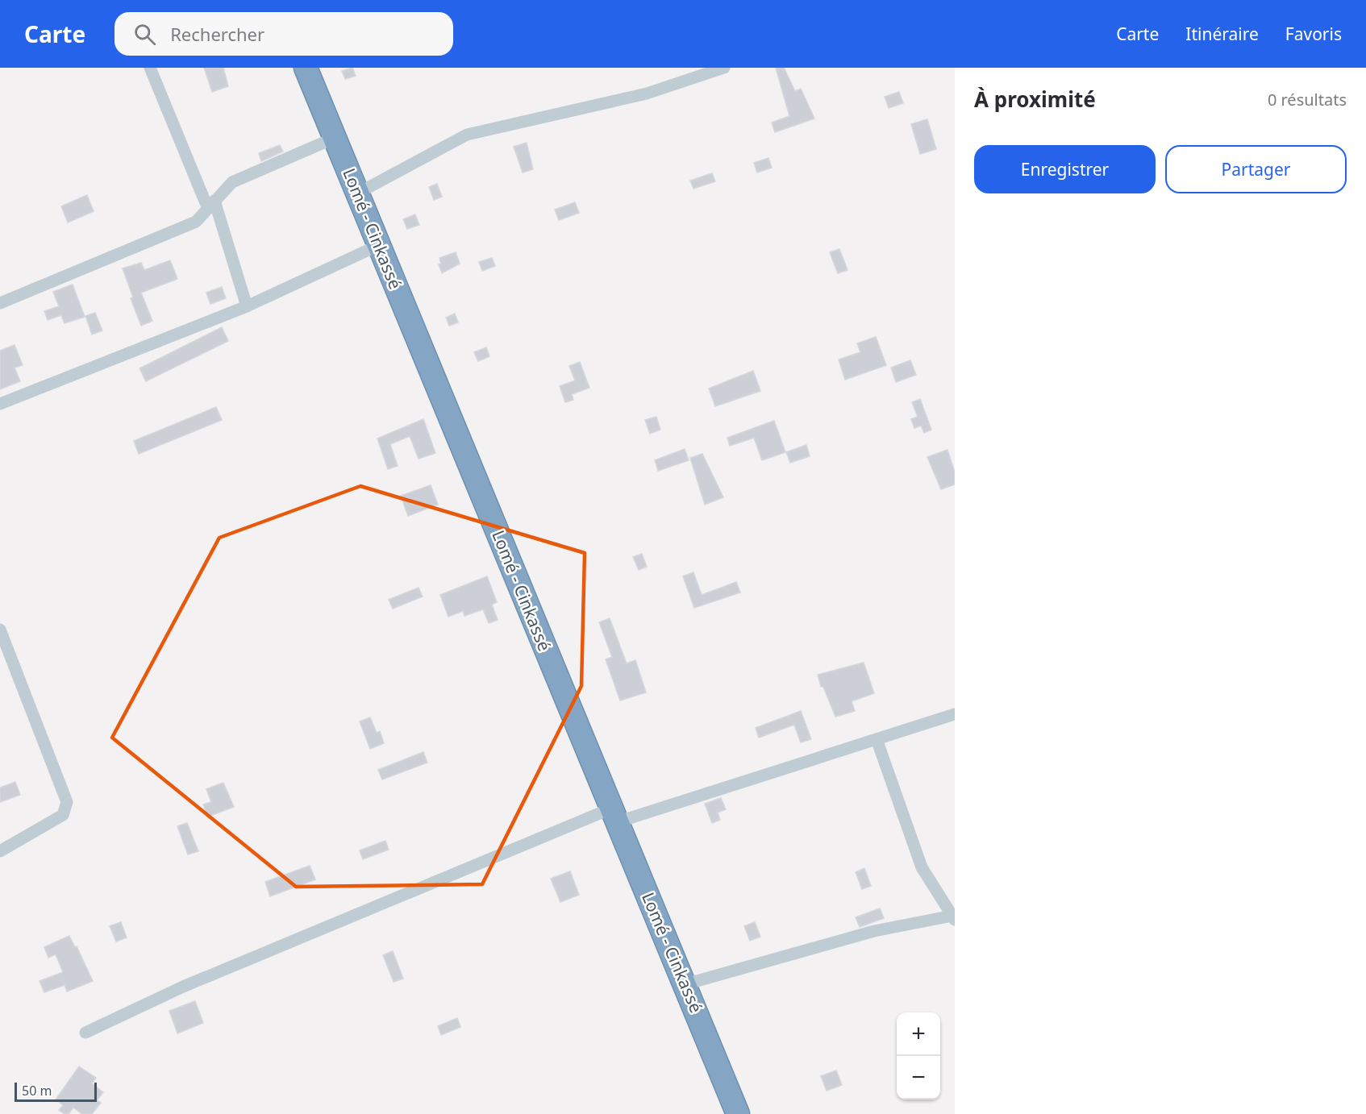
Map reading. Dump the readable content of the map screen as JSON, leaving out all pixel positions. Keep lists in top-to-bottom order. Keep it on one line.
{"streets":{"highway":["Lomé - Cinkassé"]},"scale_bar":"50 m","page":{"header":"Carte","search":"Rechercher","nav":["Carte","Itinéraire","Favoris"],"heading":["À proximité","0 résultats"],"buttons":["Enregistrer","Partager"],"map_buttons":["+","−"],"scale":"50 m"}}
